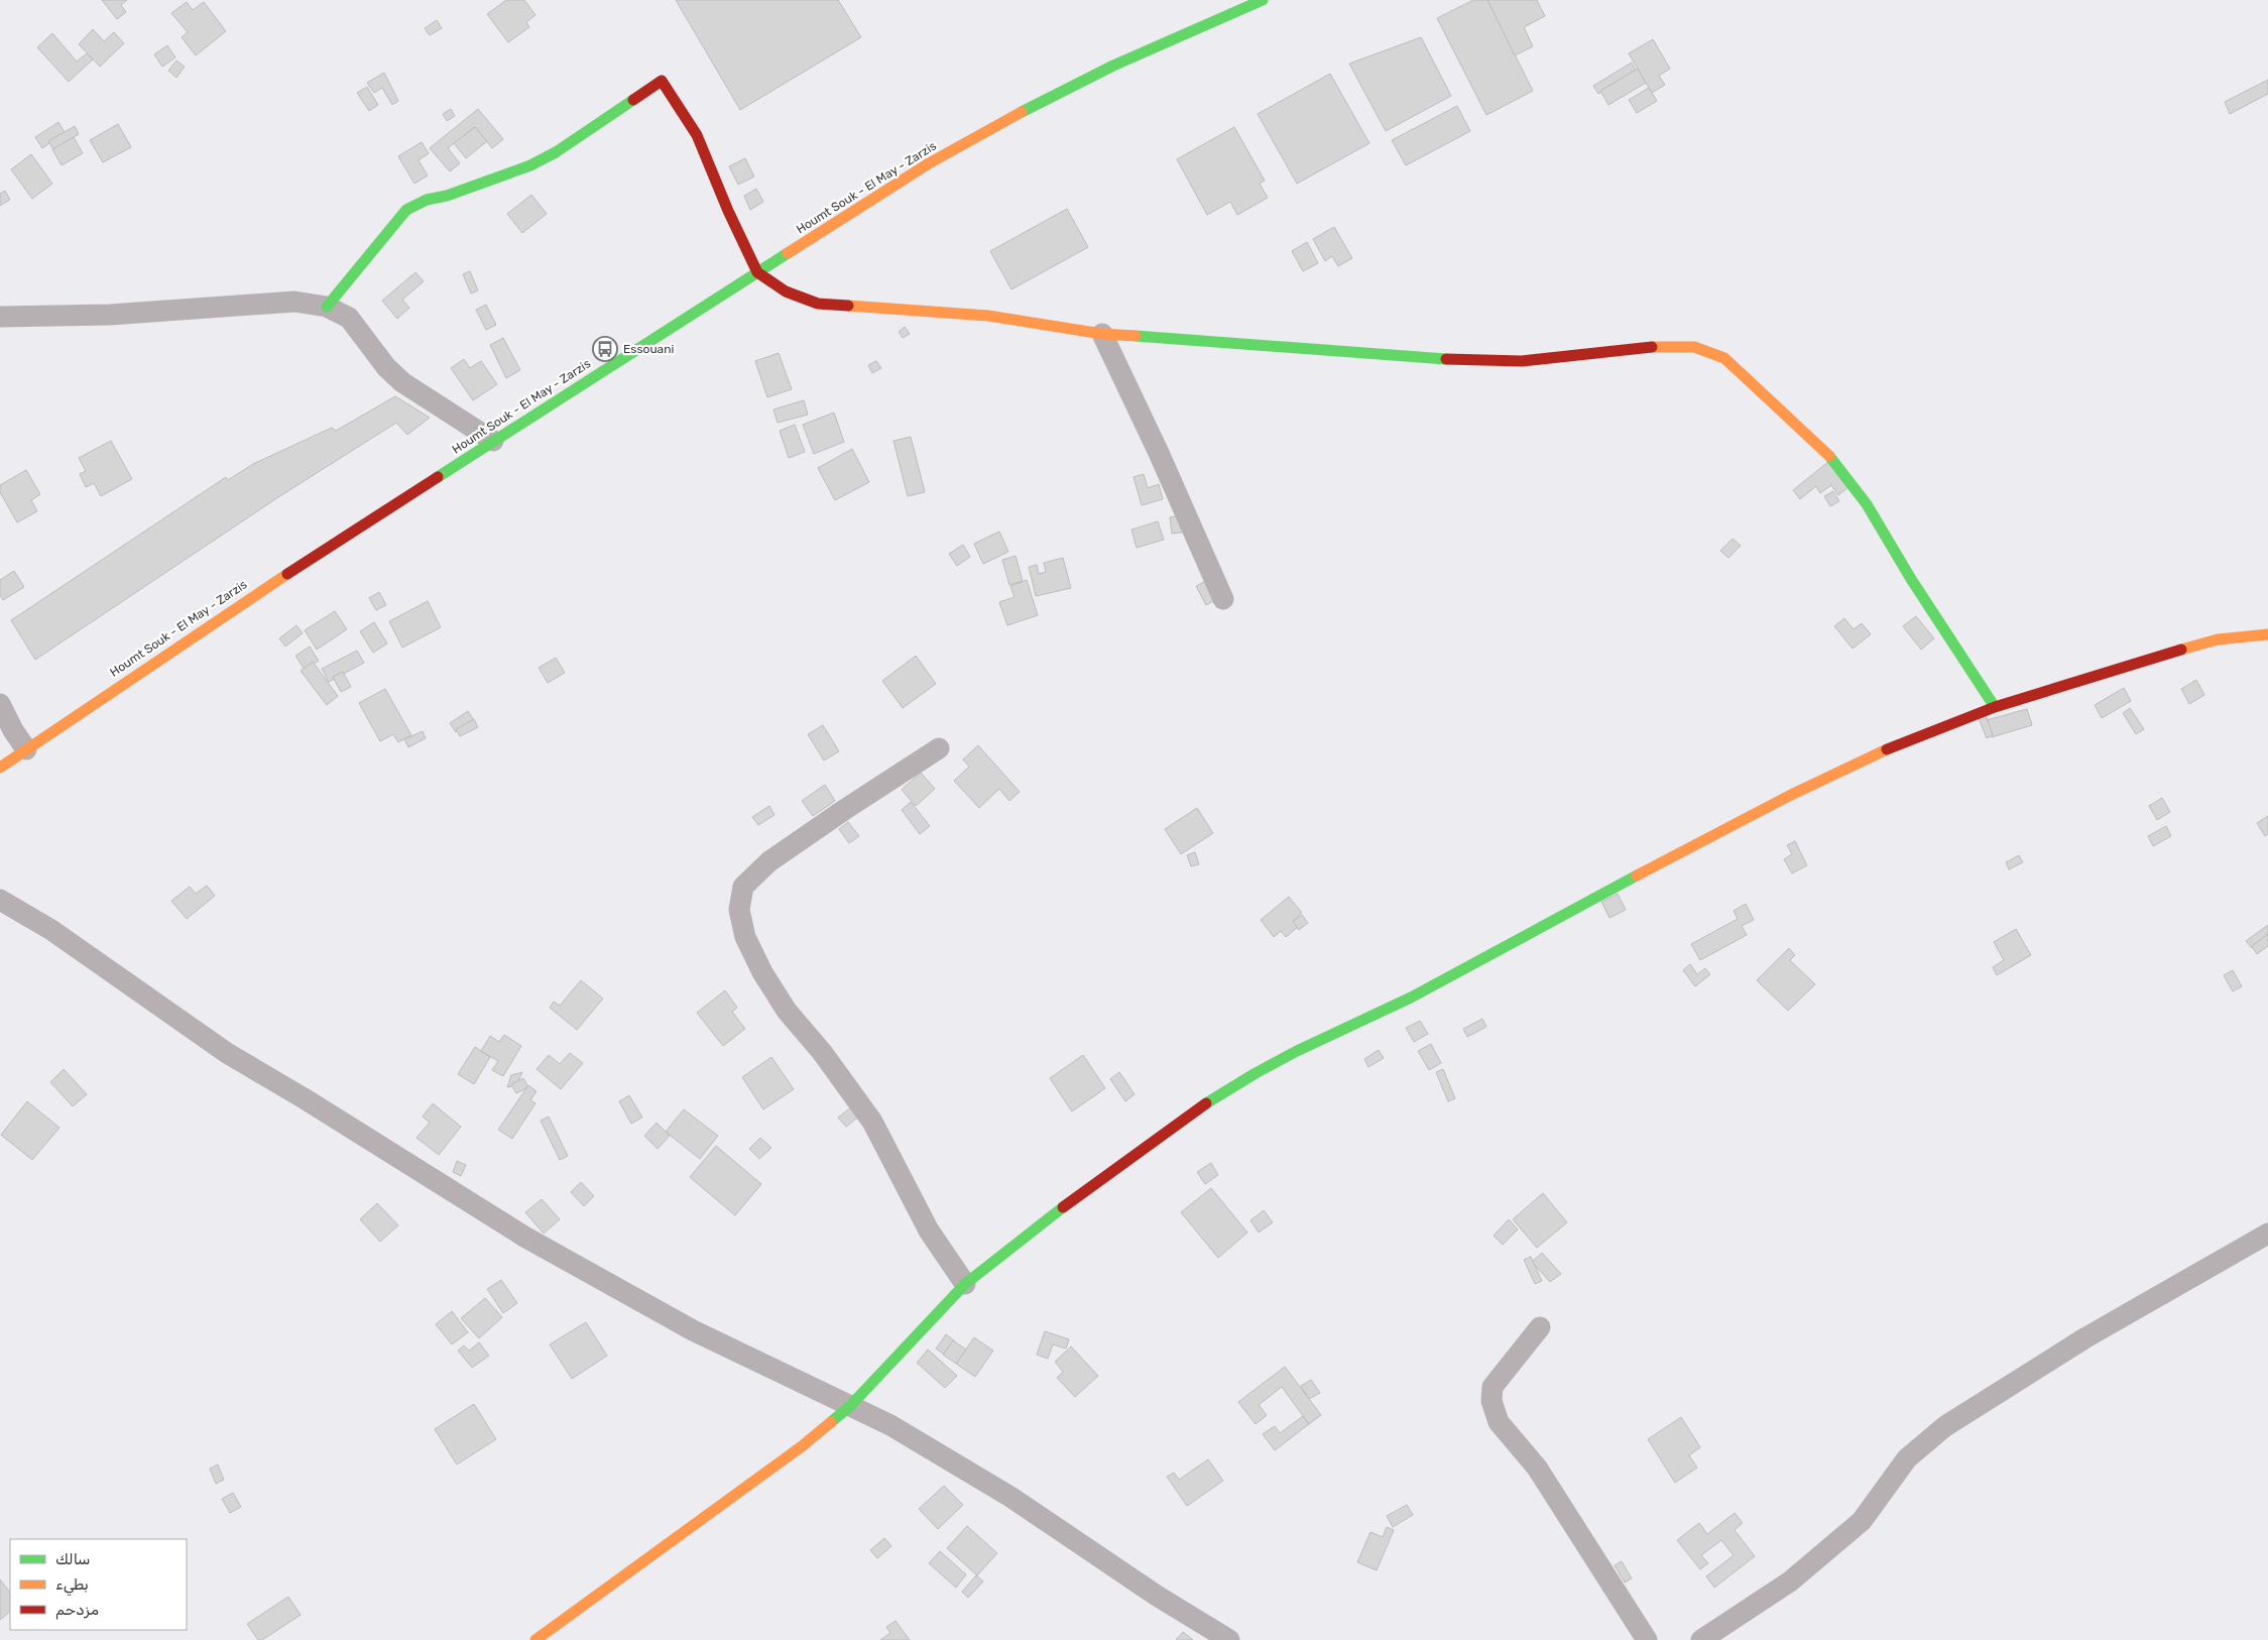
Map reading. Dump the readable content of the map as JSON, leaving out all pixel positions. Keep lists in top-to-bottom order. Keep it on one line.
{"streets":{"street":["Houmt Souk - El May - Zarzis"]},"places":{"bus stop":["Essouani"]},"legend":["سالك","بطيء","مزدحم"]}
